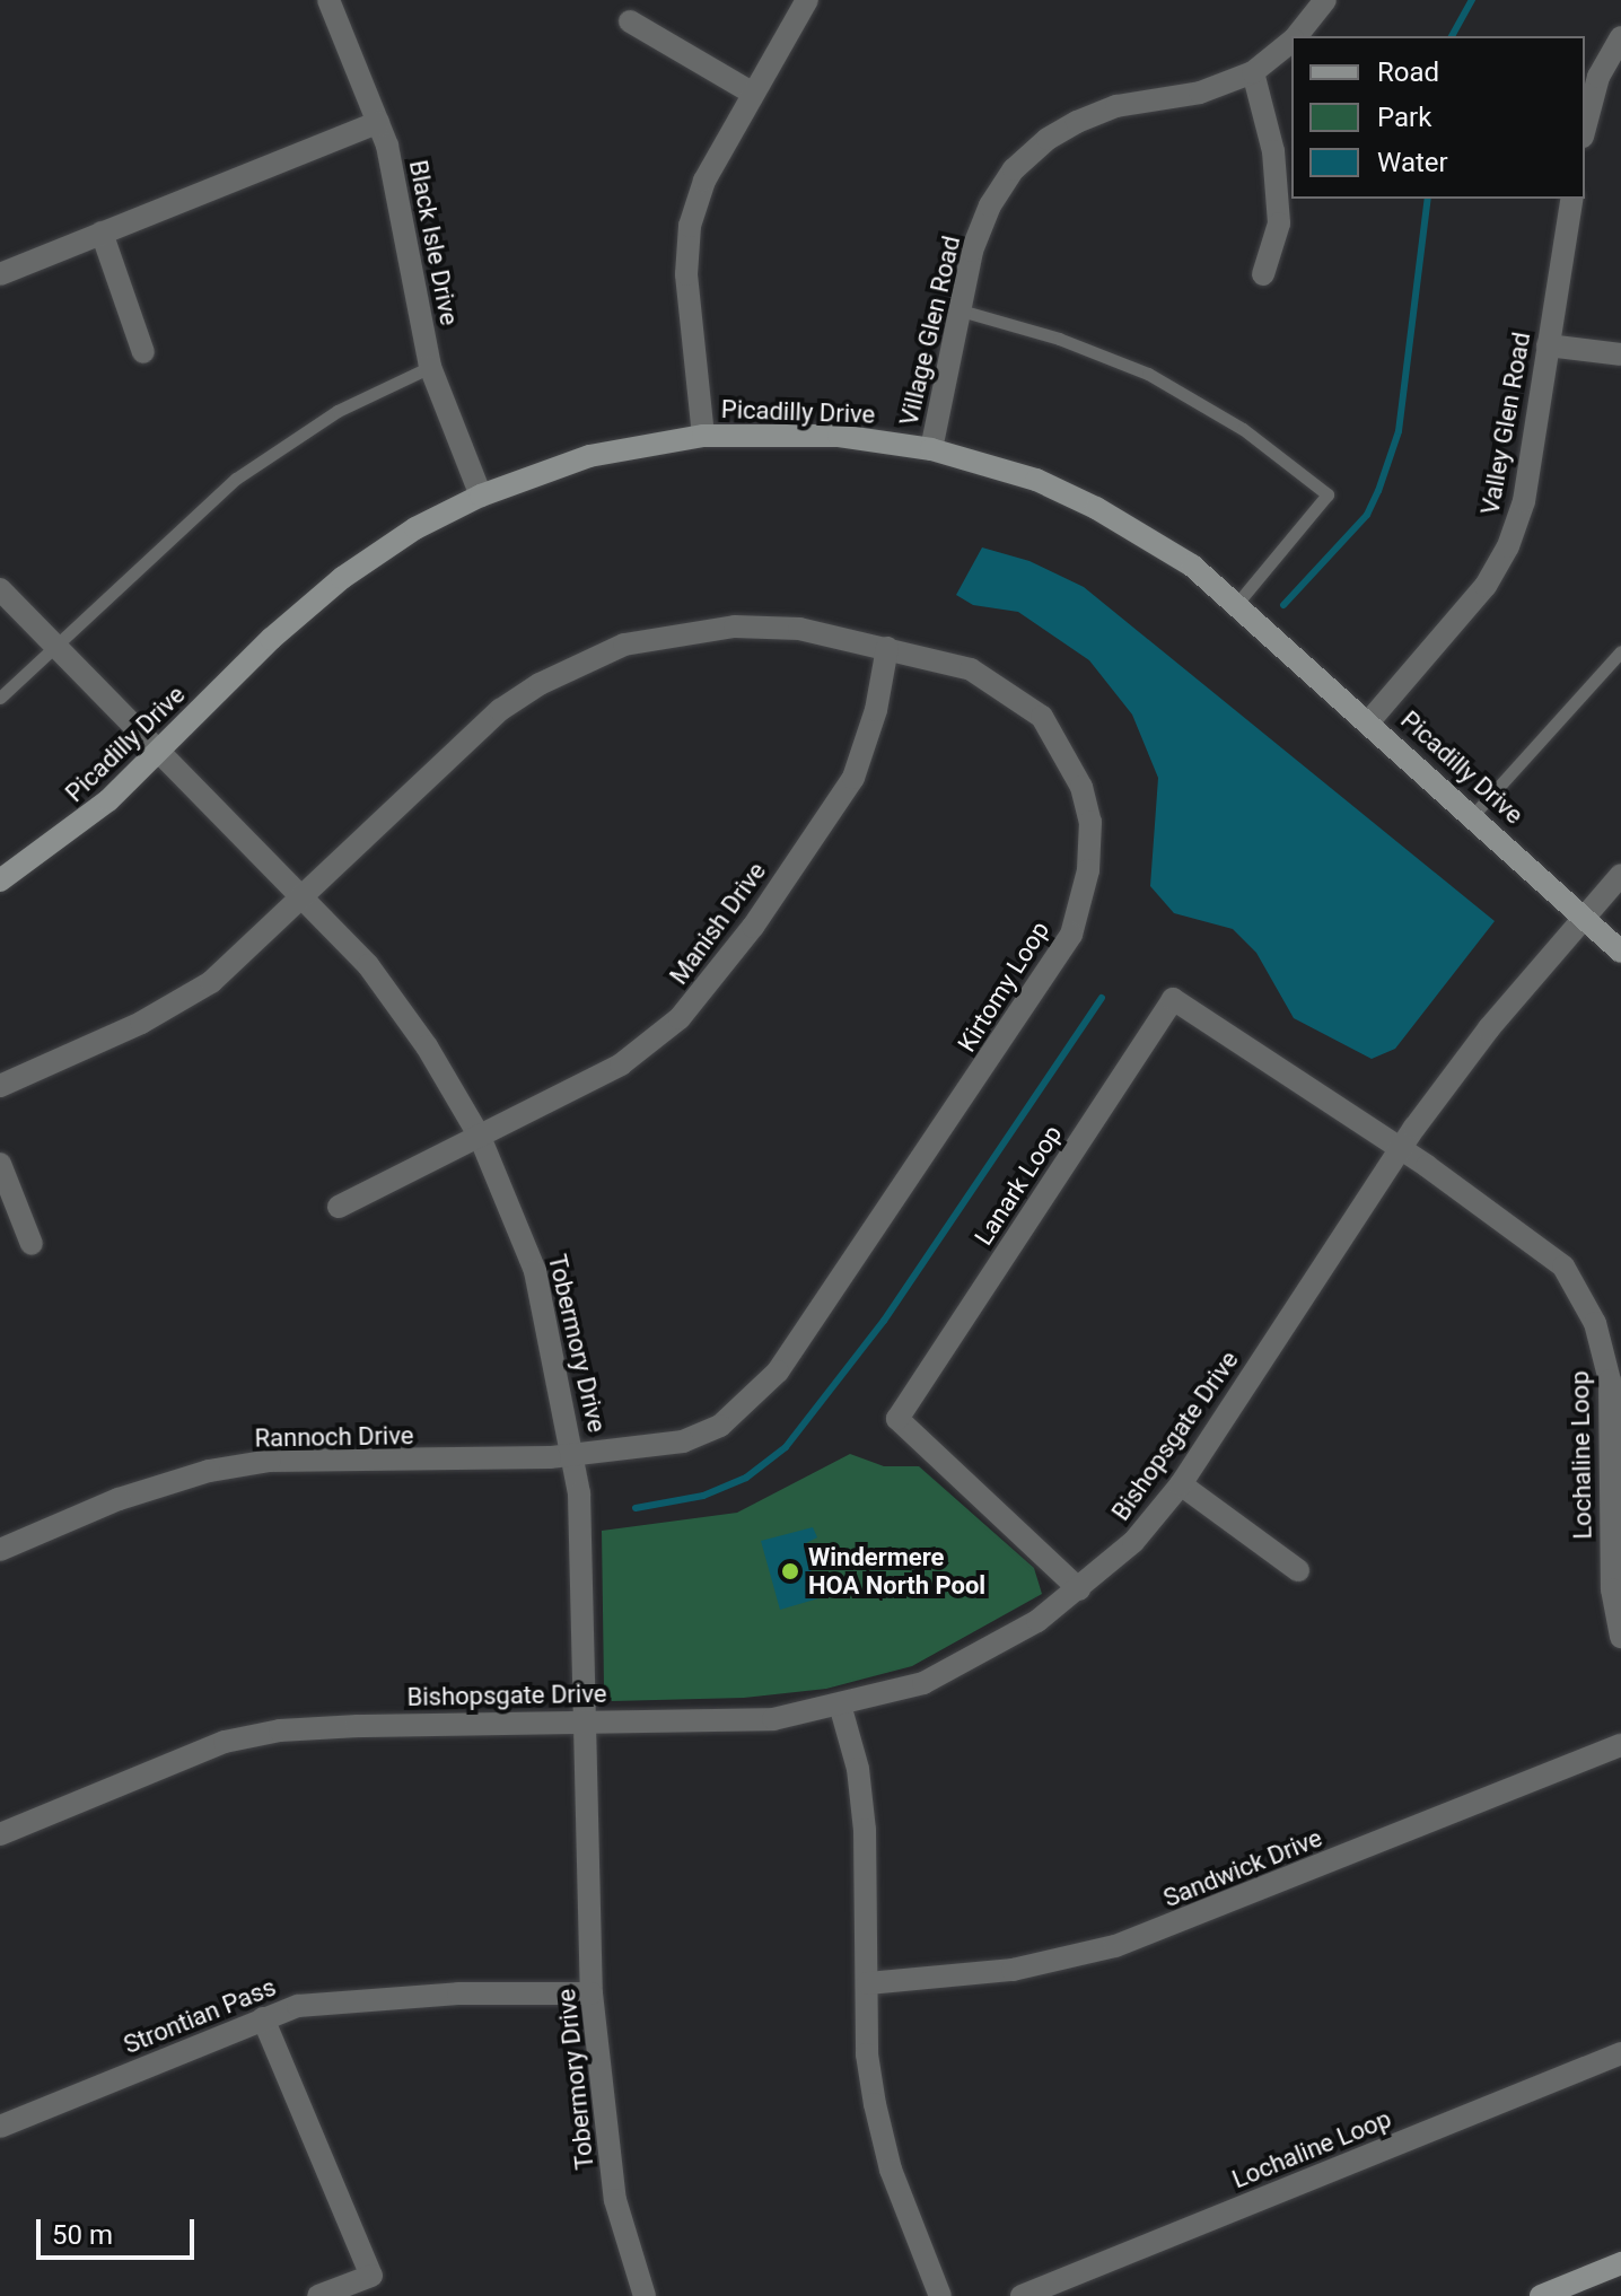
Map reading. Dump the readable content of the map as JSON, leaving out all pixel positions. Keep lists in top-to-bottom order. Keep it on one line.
{"streets":{"street":["Black Isle Drive","Village Glen Road","Picadilly Drive","Valley Glen Road","Manish Drive","Kirtomy Loop","Lanark Loop","Tobermory Drive","Bishopsgate Drive","Rannoch Drive","Lochaline Loop","Sandwick Drive","Strontian Pass"]},"crossings":[["Black Isle Drive","Picadilly Drive"],["Village Glen Road","Picadilly Drive"],["Picadilly Drive","Valley Glen Road"],["Picadilly Drive","Tobermory Drive"],["Picadilly Drive","Bishopsgate Drive"],["Manish Drive","Kirtomy Loop"],["Manish Drive","Tobermory Drive"],["Kirtomy Loop","Tobermory Drive"],["Kirtomy Loop","Rannoch Drive"],["Lanark Loop","Bishopsgate Drive"],["Lanark Loop","Lochaline Loop"],["Tobermory Drive","Bishopsgate Drive"],["Tobermory Drive","Rannoch Drive"],["Tobermory Drive","Strontian Pass"],["Bishopsgate Drive","Lochaline Loop"]],"places":["Windermere HOA North Pool"],"legend":["Road","Park","Water"],"scale_bar":"50 m"}
